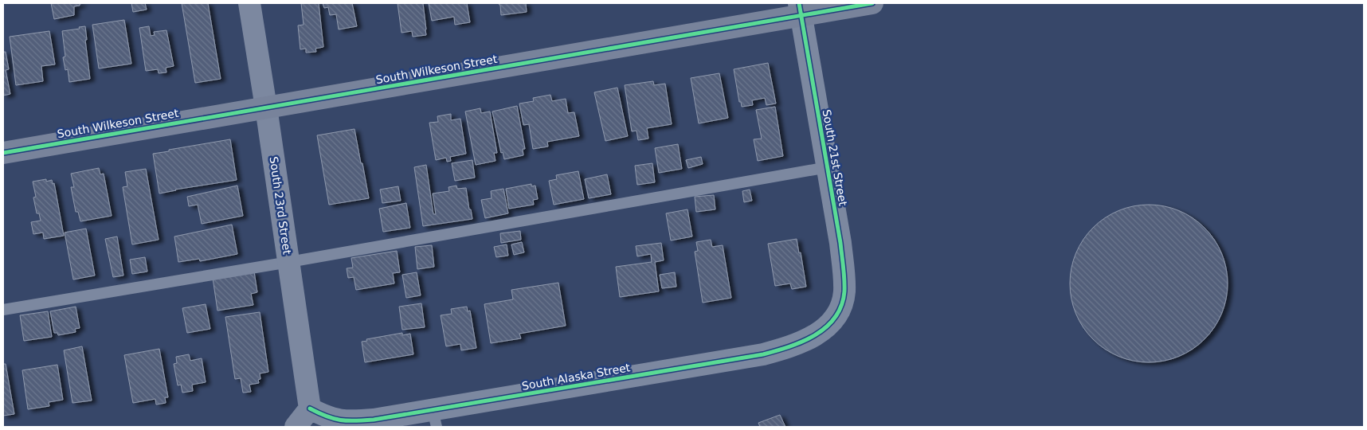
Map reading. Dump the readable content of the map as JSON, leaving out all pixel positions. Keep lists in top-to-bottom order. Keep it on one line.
{"streets":{"street":["South Wilkeson Street","South 21st Street","South 23rd Street","South Alaska Street"]},"crossings":[["South Wilkeson Street","South 21st Street"],["South Wilkeson Street","South 23rd Street"],["South 21st Street","South Alaska Street"],["South 23rd Street","South Alaska Street"]]}
